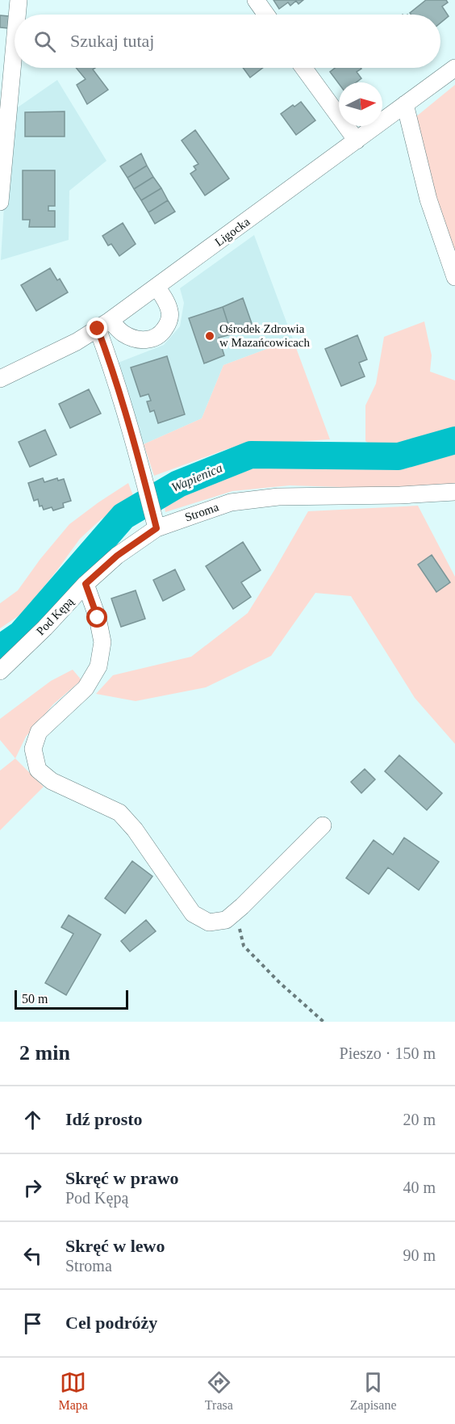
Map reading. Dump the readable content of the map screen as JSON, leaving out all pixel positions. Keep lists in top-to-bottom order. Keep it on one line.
{"streets":{"street":["Ligocka","Stroma","Pod Kępą"]},"crossings":[["Stroma","Pod Kępą"]],"water":["Wapienica"],"places":["Ośrodek Zdrowia w Mazańcowicach"],"scale_bar":"50 m","north":"right","page":{"search":"Szukaj tutaj","scale":"50 m","heading":["2 min","Pieszo · 150 m"],"list":[["Idź prosto","20 m"],["Skręć w prawo","Pod Kępą","40 m"],["Skręć w lewo","Stroma","90 m"],"Cel podróży"],"nav":["Mapa","Trasa","Zapisane"]}}
